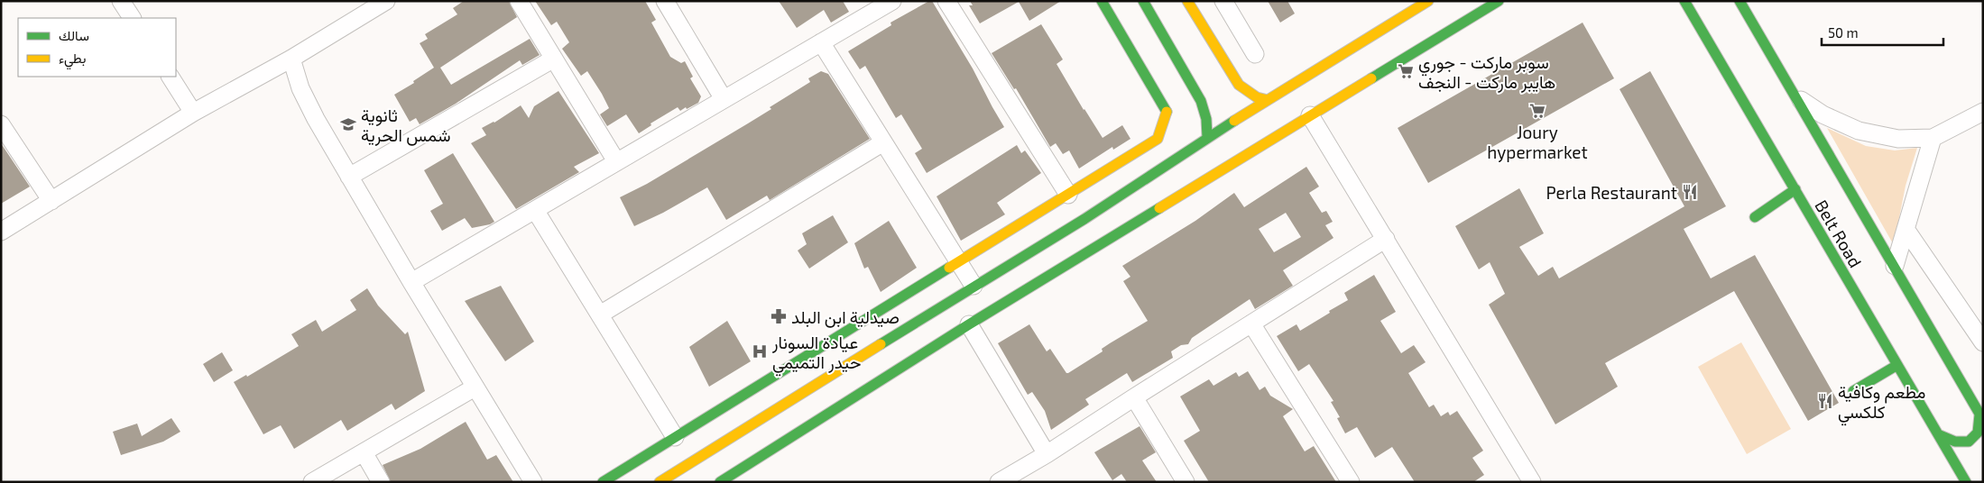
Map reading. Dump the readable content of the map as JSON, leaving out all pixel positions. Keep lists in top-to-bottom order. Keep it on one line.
{"streets":{"main road":["Belt Road"]},"places":{"supermarket":["سوبر ماركت - جوري هايبر ماركت - النجف","Joury hypermarket"],"school or university":["ثانوية شمس الحرية"],"restaurant":["Perla Restaurant","مطعم وكافية كلكسي"],"pharmacy":["صيدلية ابن البلد"],"hospital":["عيادة السونار حيدر التميمي"]},"legend":["سالك","بطيء"],"scale_bar":"50 m"}
